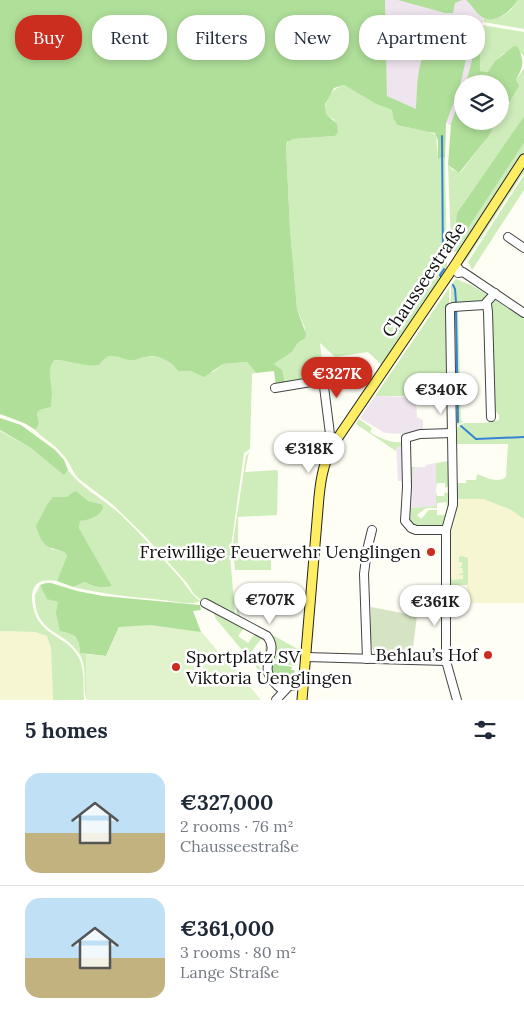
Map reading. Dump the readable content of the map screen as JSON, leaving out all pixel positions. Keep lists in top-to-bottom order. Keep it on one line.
{"streets":{"main road":["Chausseestraße"]},"places":["Freiwillige Feuerwehr Uenglingen","Behlau’s Hof","Sportplatz SV Viktoria Uenglingen"],"page":{"chip":["Buy","Rent","Filters","New","Apartment"],"price":["€327K","€340K","€318K","€707K","€361K"],"heading":"5 homes","list":[{"name":"€327,000","note":"2 rooms · 76 m² · Chausseestraße"},{"name":"€361,000","note":"3 rooms · 80 m² · Lange Straße"}]}}
